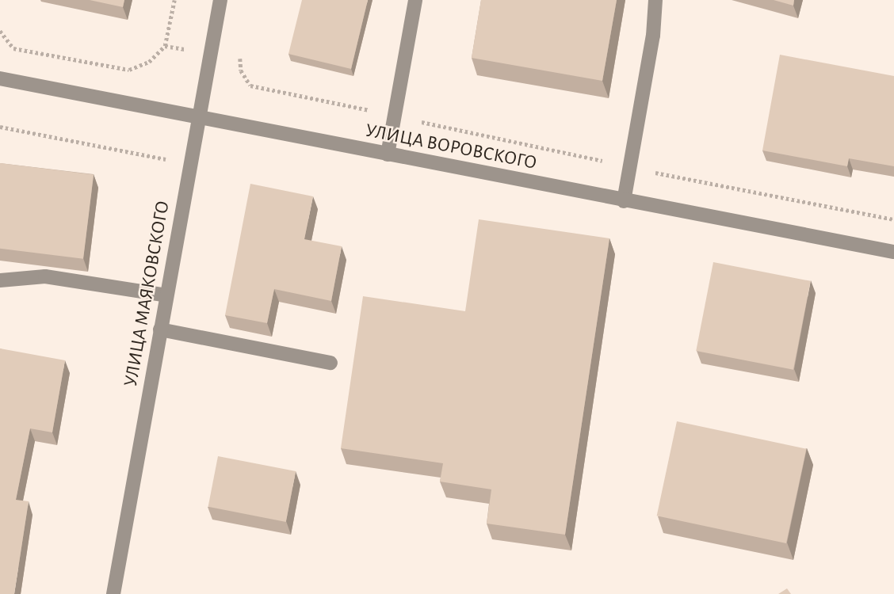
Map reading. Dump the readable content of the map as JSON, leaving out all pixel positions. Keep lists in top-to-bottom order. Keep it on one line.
{"streets":{"street":["УЛИЦА ВОРОВСКОГО","УЛИЦА МАЯКОВСКОГО"]},"crossings":[["УЛИЦА ВОРОВСКОГО","УЛИЦА МАЯКОВСКОГО"]]}
